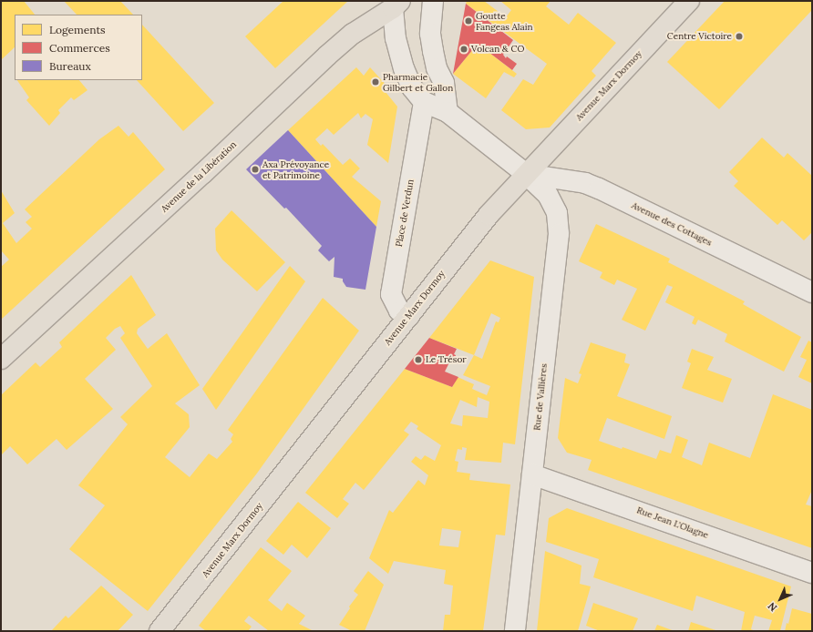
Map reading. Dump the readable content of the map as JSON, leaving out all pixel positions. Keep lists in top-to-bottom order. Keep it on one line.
{"streets":{"main road":["Avenue Marx Dormoy","Avenue de la Libération"],"street":["Place de Verdun","Avenue des Cottages","Rue de Vallières","Rue Jean L'Olagne"]},"crossings":[["Avenue Marx Dormoy","Place de Verdun"],["Avenue Marx Dormoy","Avenue des Cottages"],["Avenue Marx Dormoy","Rue de Vallières"],["Avenue des Cottages","Rue de Vallières"],["Rue de Vallières","Rue Jean L'Olagne"]],"places":["Goutte Fangeas Alain","Centre Victoire","Volcan & CO","Pharmacie Gilbert et Gallon","Axa Prévoyance et Patrimoine","Le Trésor"],"legend":["Logements","Commerces","Bureaux"],"north":"bottom left"}
